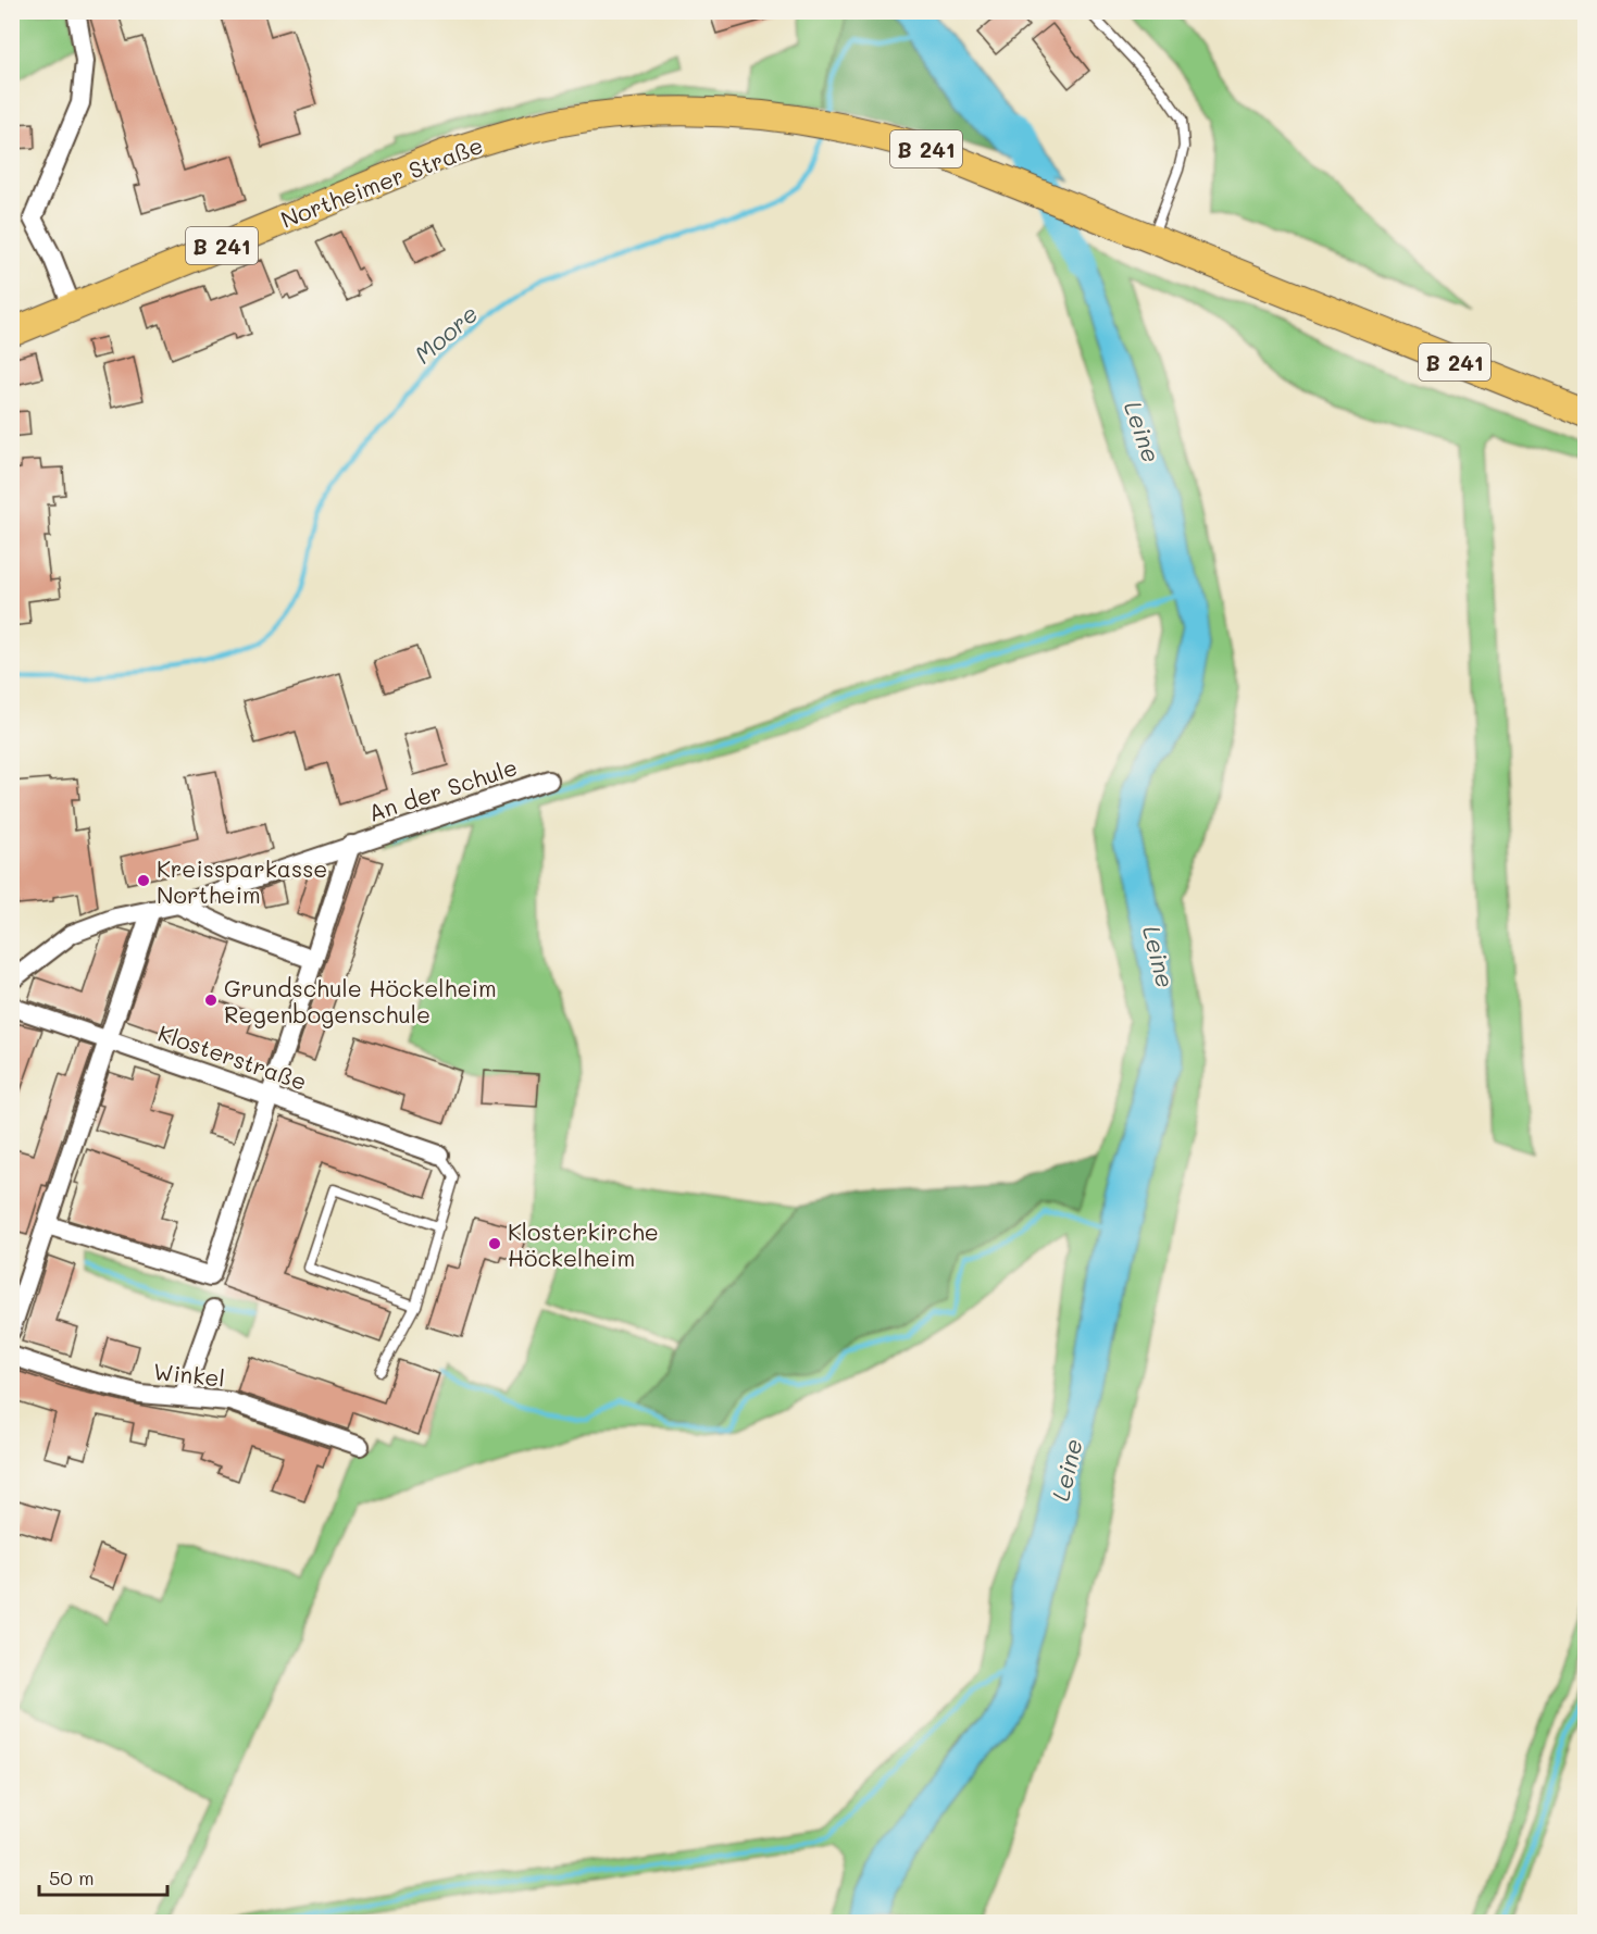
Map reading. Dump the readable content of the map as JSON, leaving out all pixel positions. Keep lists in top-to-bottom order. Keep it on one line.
{"streets":{"main road":["B 241","Northeimer Straße"],"street":["An der Schule","Klosterstraße","Winkel"]},"crossings":[["B 241","Northeimer Straße"],["An der Schule","Klosterstraße"]],"water":["Moore","Leine"],"places":["Kreissparkasse Northeim","Grundschule Höckelheim Regenbogenschule","Klosterkirche Höckelheim"],"scale_bar":"50 m"}
